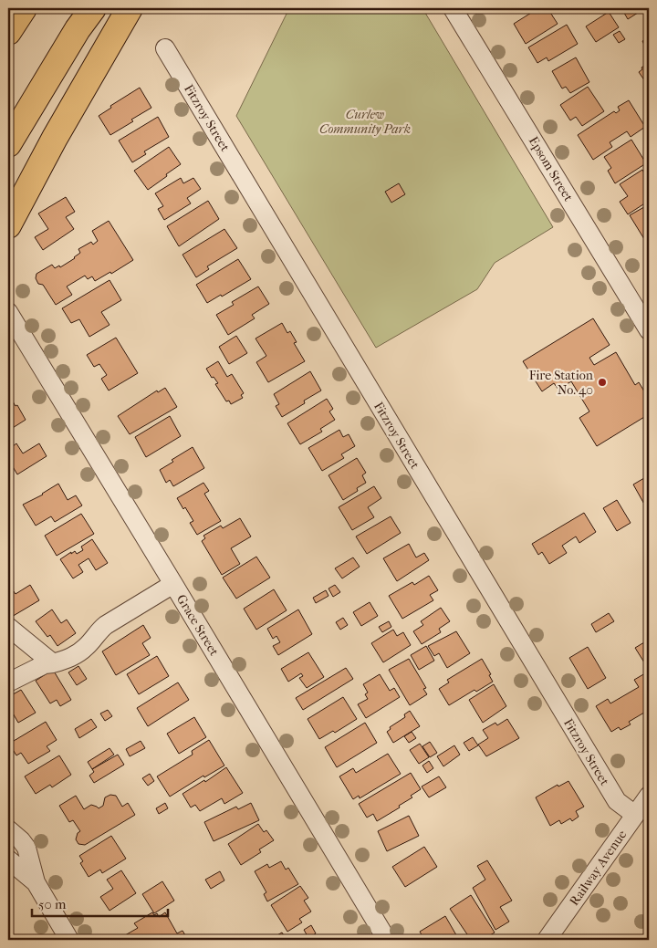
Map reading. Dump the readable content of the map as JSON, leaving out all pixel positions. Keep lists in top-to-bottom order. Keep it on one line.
{"streets":{"street":["Fitzroy Street","Epsom Street","Grace Street","Railway Avenue"]},"crossings":[["Fitzroy Street","Railway Avenue"]],"parks":["Curlew Community Park"],"places":["Fire Station No. 40"],"scale_bar":"50 m"}
